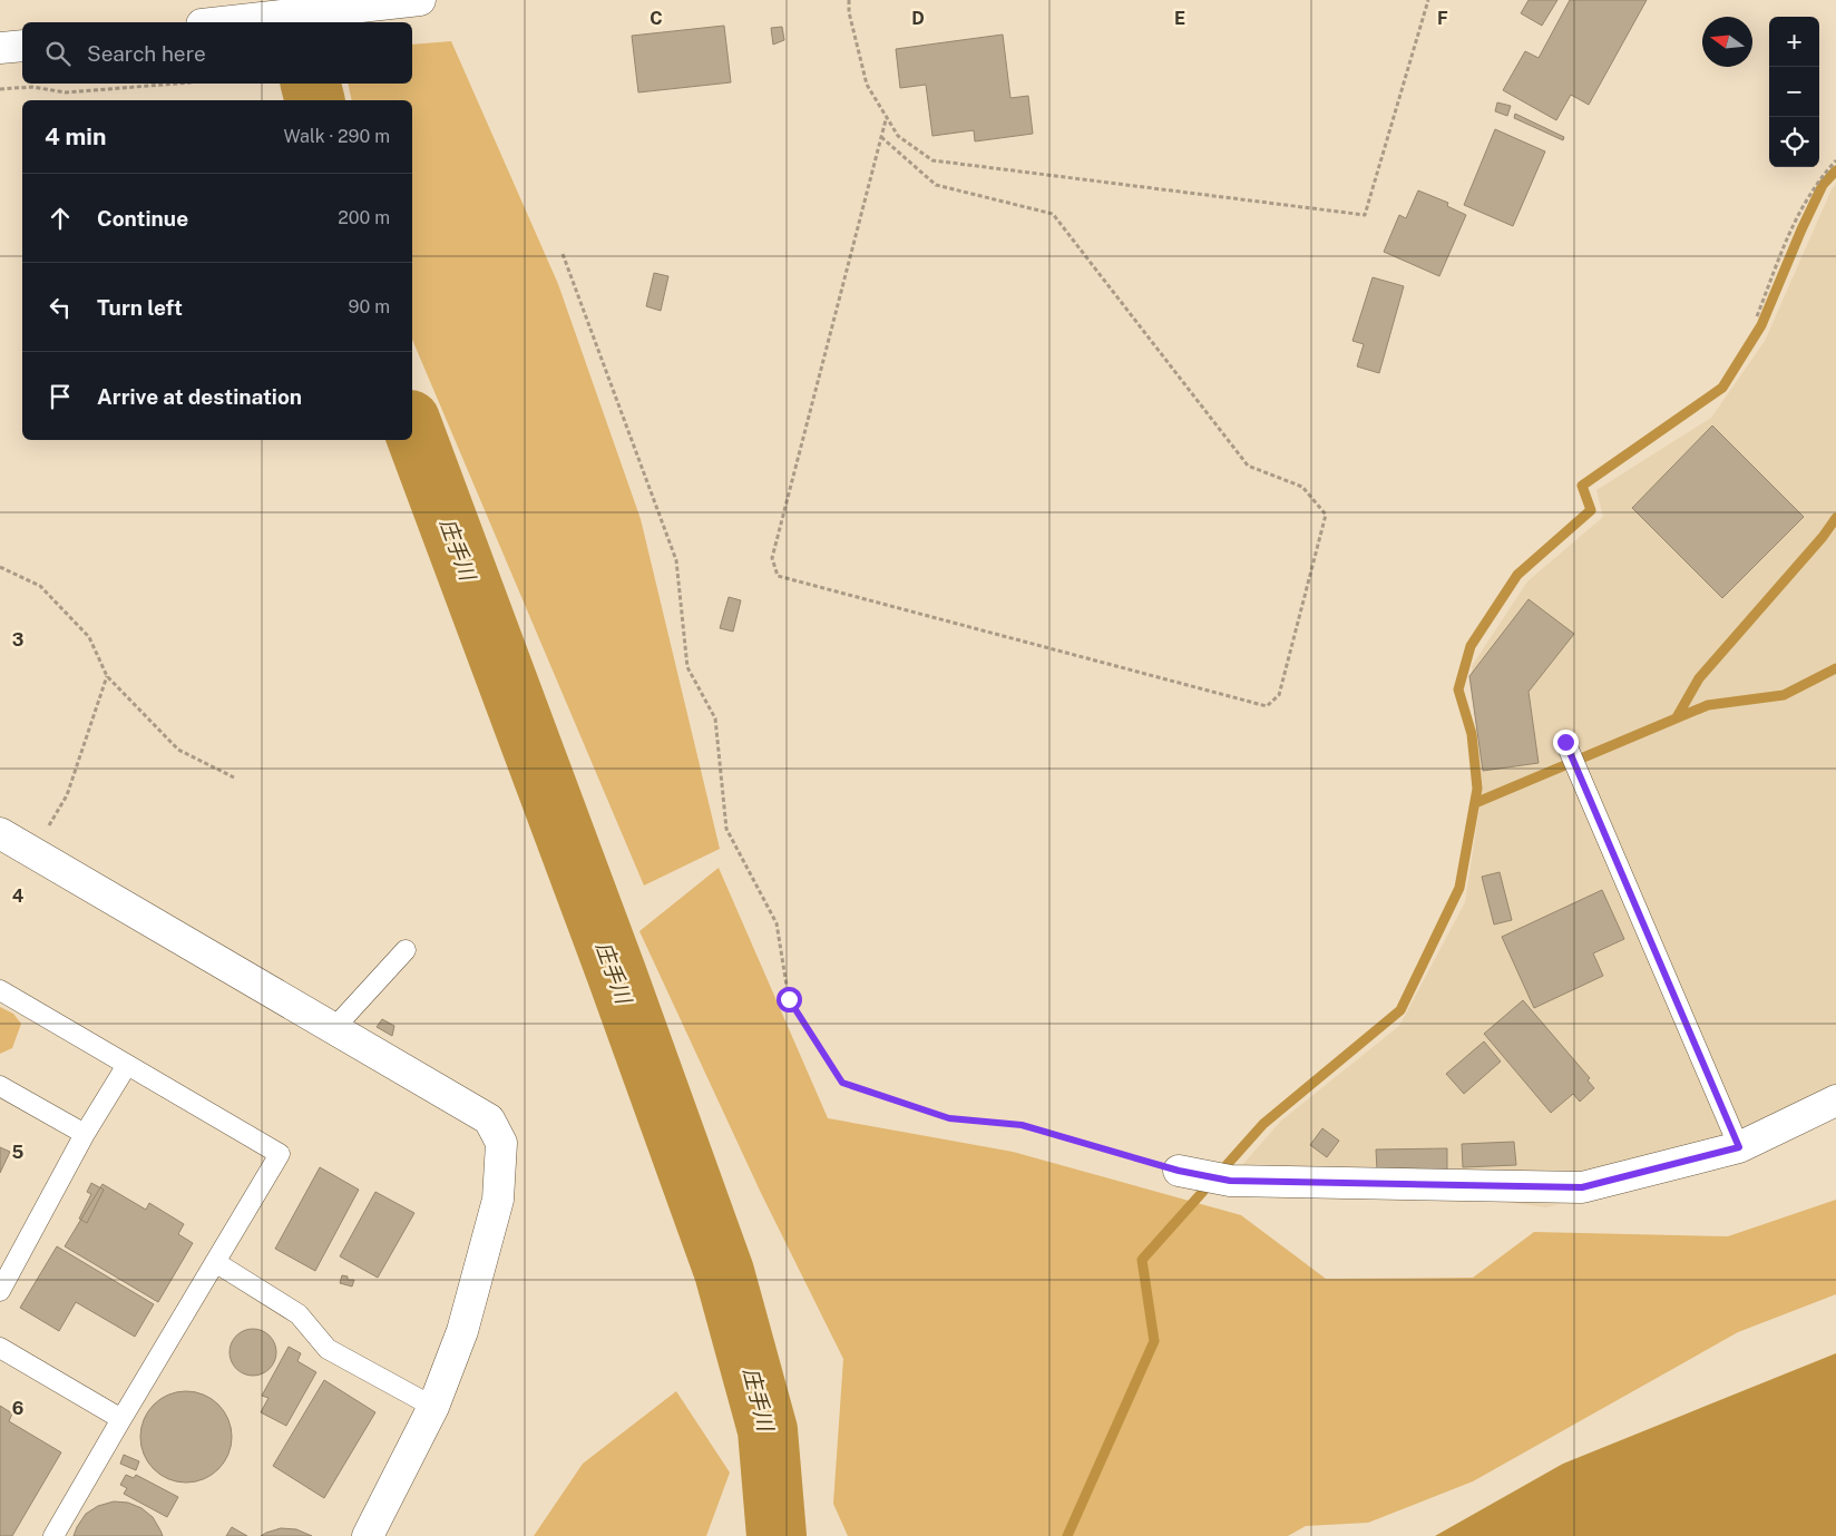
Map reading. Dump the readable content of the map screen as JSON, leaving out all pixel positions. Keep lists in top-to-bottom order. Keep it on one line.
{"water":["庄手川"],"north":"left","page":{"map_buttons":["+","−"],"search":"Search here","heading":["4 min","Walk · 290 m"],"list":[["Continue","200 m"],["Turn left","90 m"],"Arrive at destination"]},"grid":{"columns":["C","D","E","F"],"rows":["3","4","5","6"]}}
